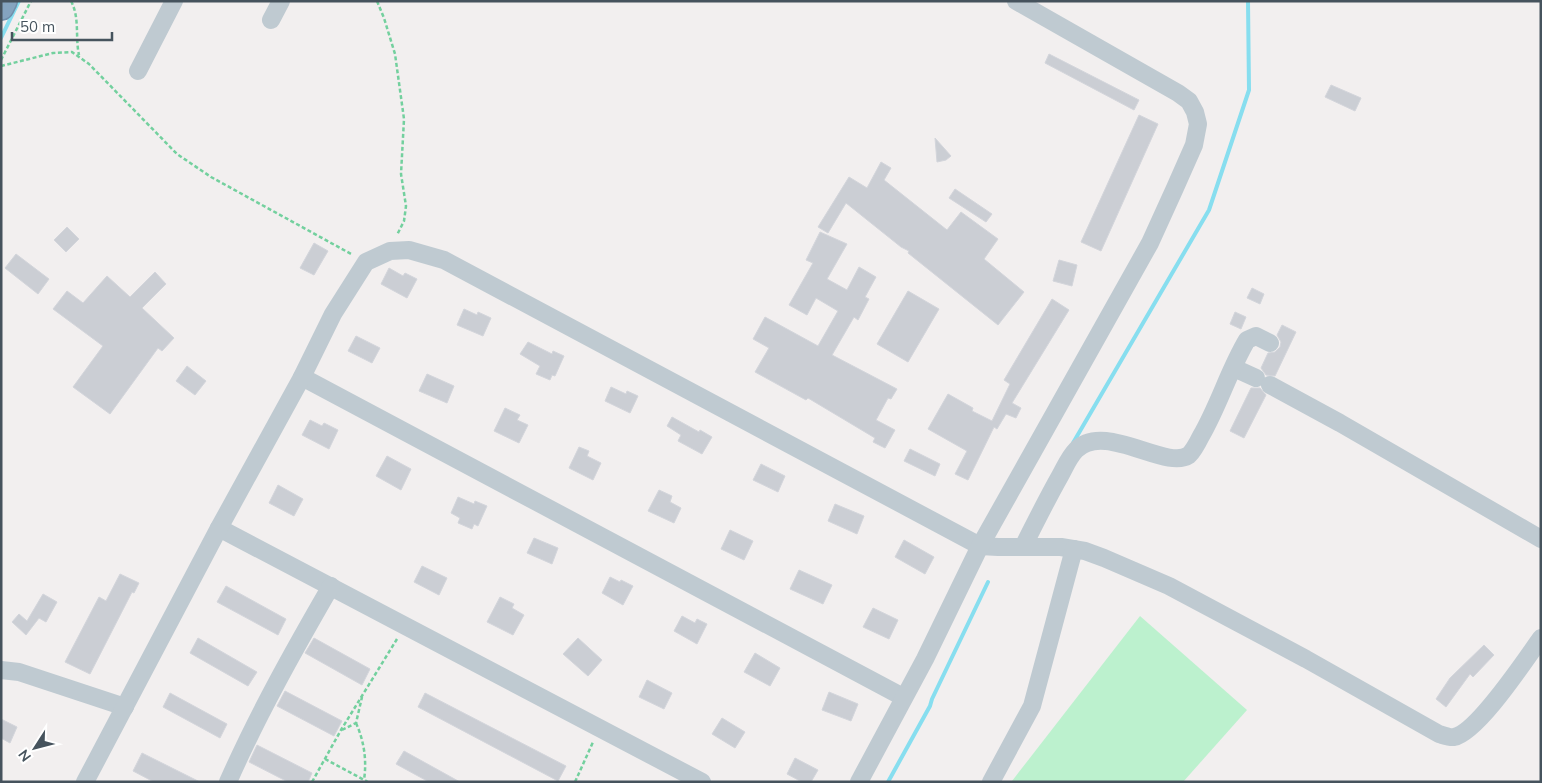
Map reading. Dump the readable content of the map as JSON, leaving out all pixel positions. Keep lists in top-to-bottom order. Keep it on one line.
{"scale_bar":"50 m","north":"bottom left"}
